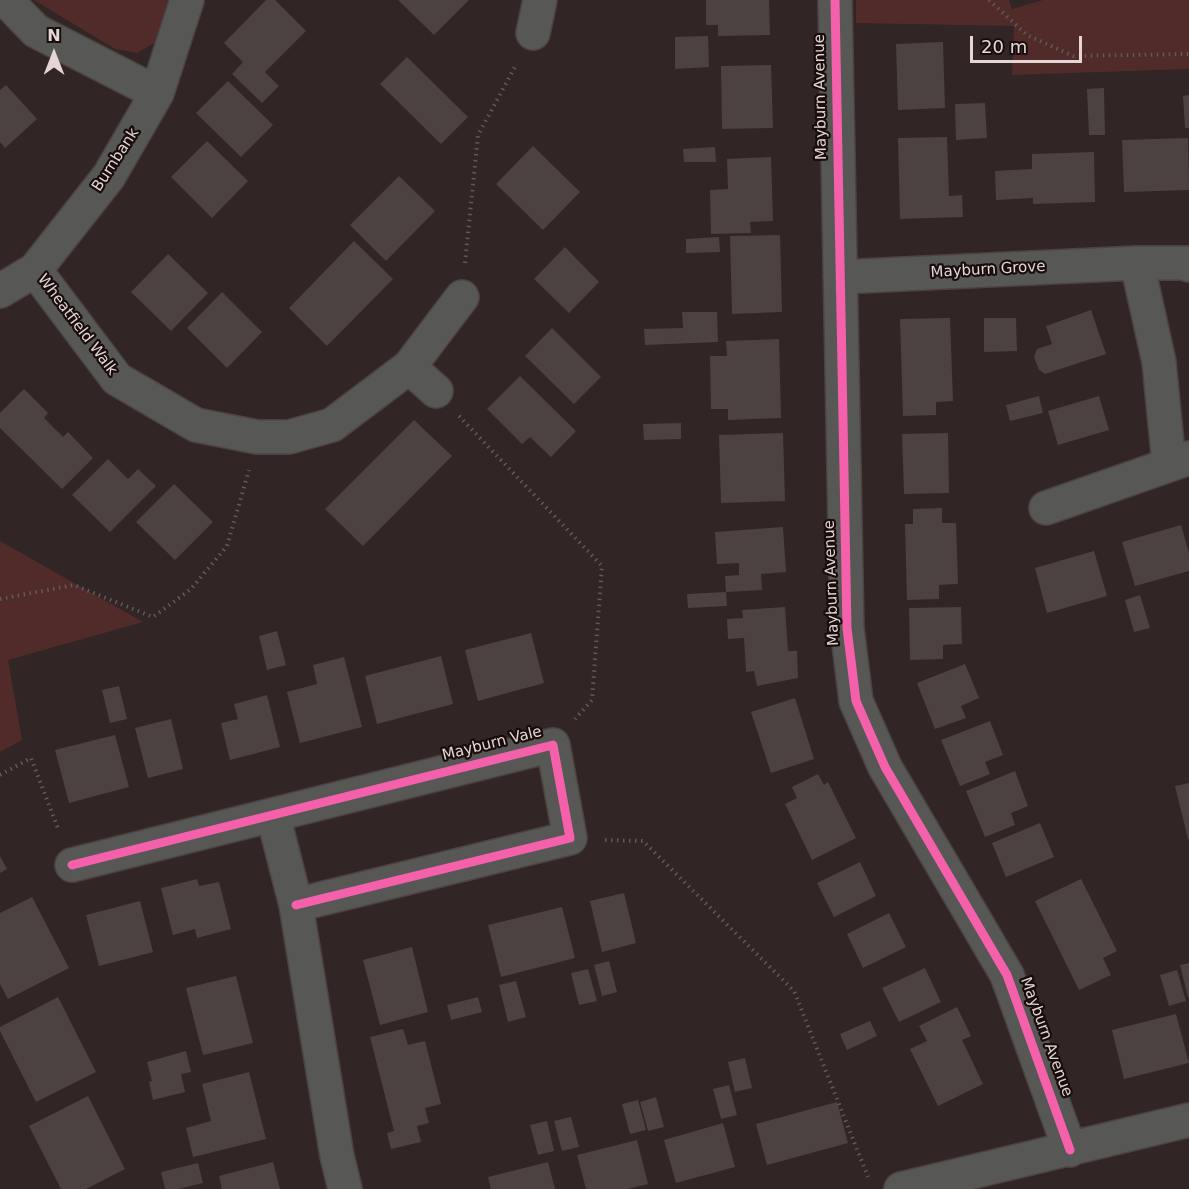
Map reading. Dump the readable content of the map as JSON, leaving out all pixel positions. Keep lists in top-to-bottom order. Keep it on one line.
{"streets":{"street":["Mayburn Avenue","Burnbank","Mayburn Grove","Wheatfield Walk","Mayburn Vale"]},"crossings":[["Mayburn Avenue","Mayburn Grove"],["Burnbank","Wheatfield Walk"]],"scale_bar":"20 m","north":"top"}
